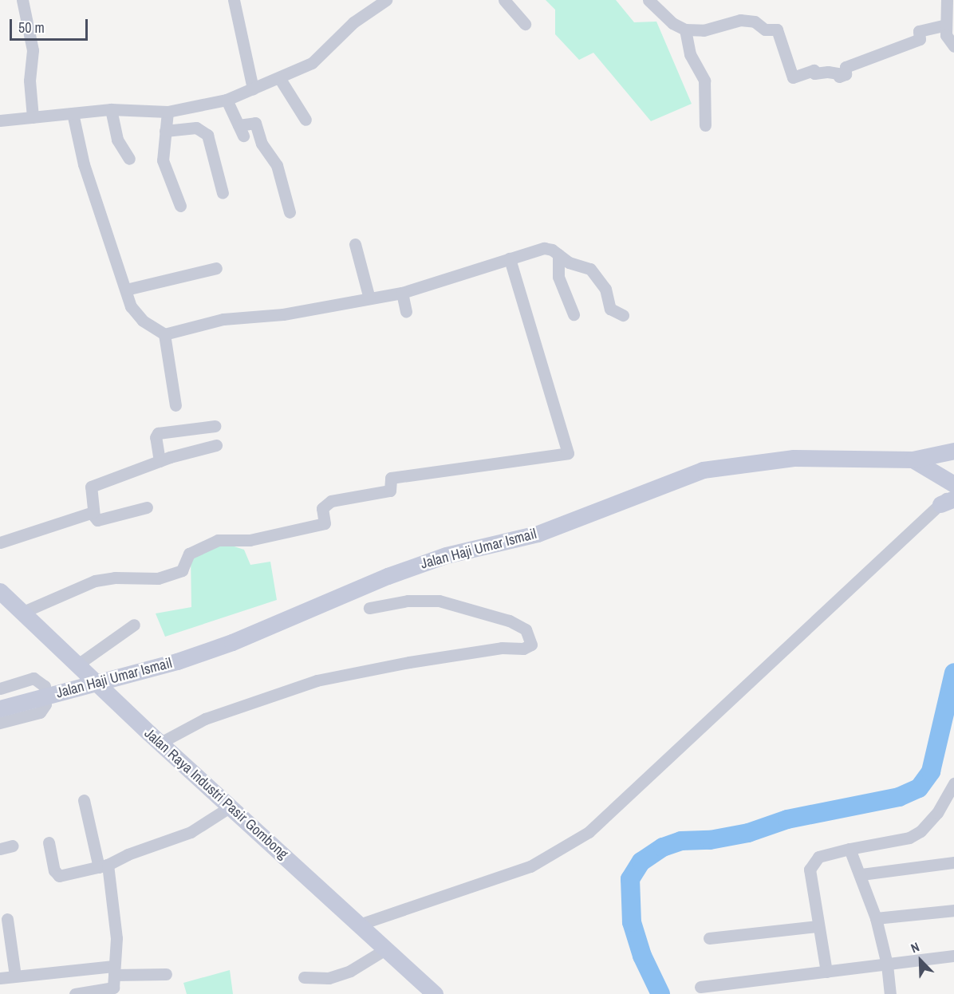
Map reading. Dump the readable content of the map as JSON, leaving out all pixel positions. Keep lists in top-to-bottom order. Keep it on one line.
{"streets":{"main road":["Jalan Haji Umar Ismail","Jalan Raya Industri Pasir Gombong"]},"scale_bar":"50 m","north":"top left"}
